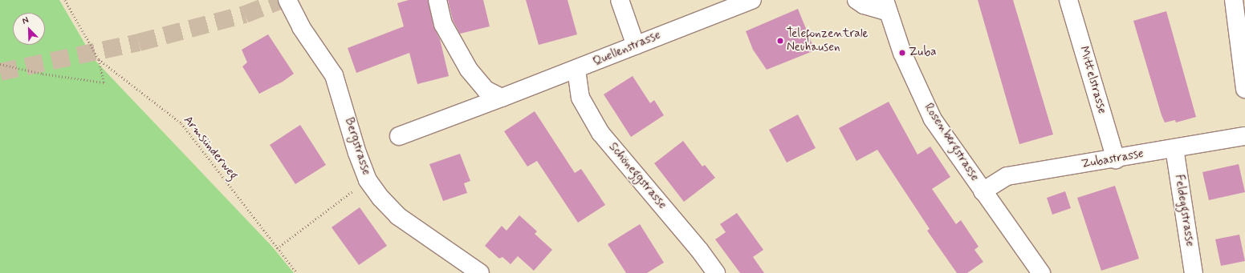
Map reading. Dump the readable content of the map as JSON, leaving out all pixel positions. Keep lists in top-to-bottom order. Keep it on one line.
{"streets":{"street":["Quellenstrasse","Mittelstrasse","Rosenbergstrasse","Bergstrasse","Zubastrasse","Schöneggstrasse","Feldeggstrasse"],"path":["Armsünderweg"]},"crossings":[["Quellenstrasse","Schöneggstrasse"],["Mittelstrasse","Zubastrasse"],["Rosenbergstrasse","Zubastrasse"],["Zubastrasse","Feldeggstrasse"]],"places":["Telefonzentrale Neuhausen","Zuba"],"north":"top left"}
